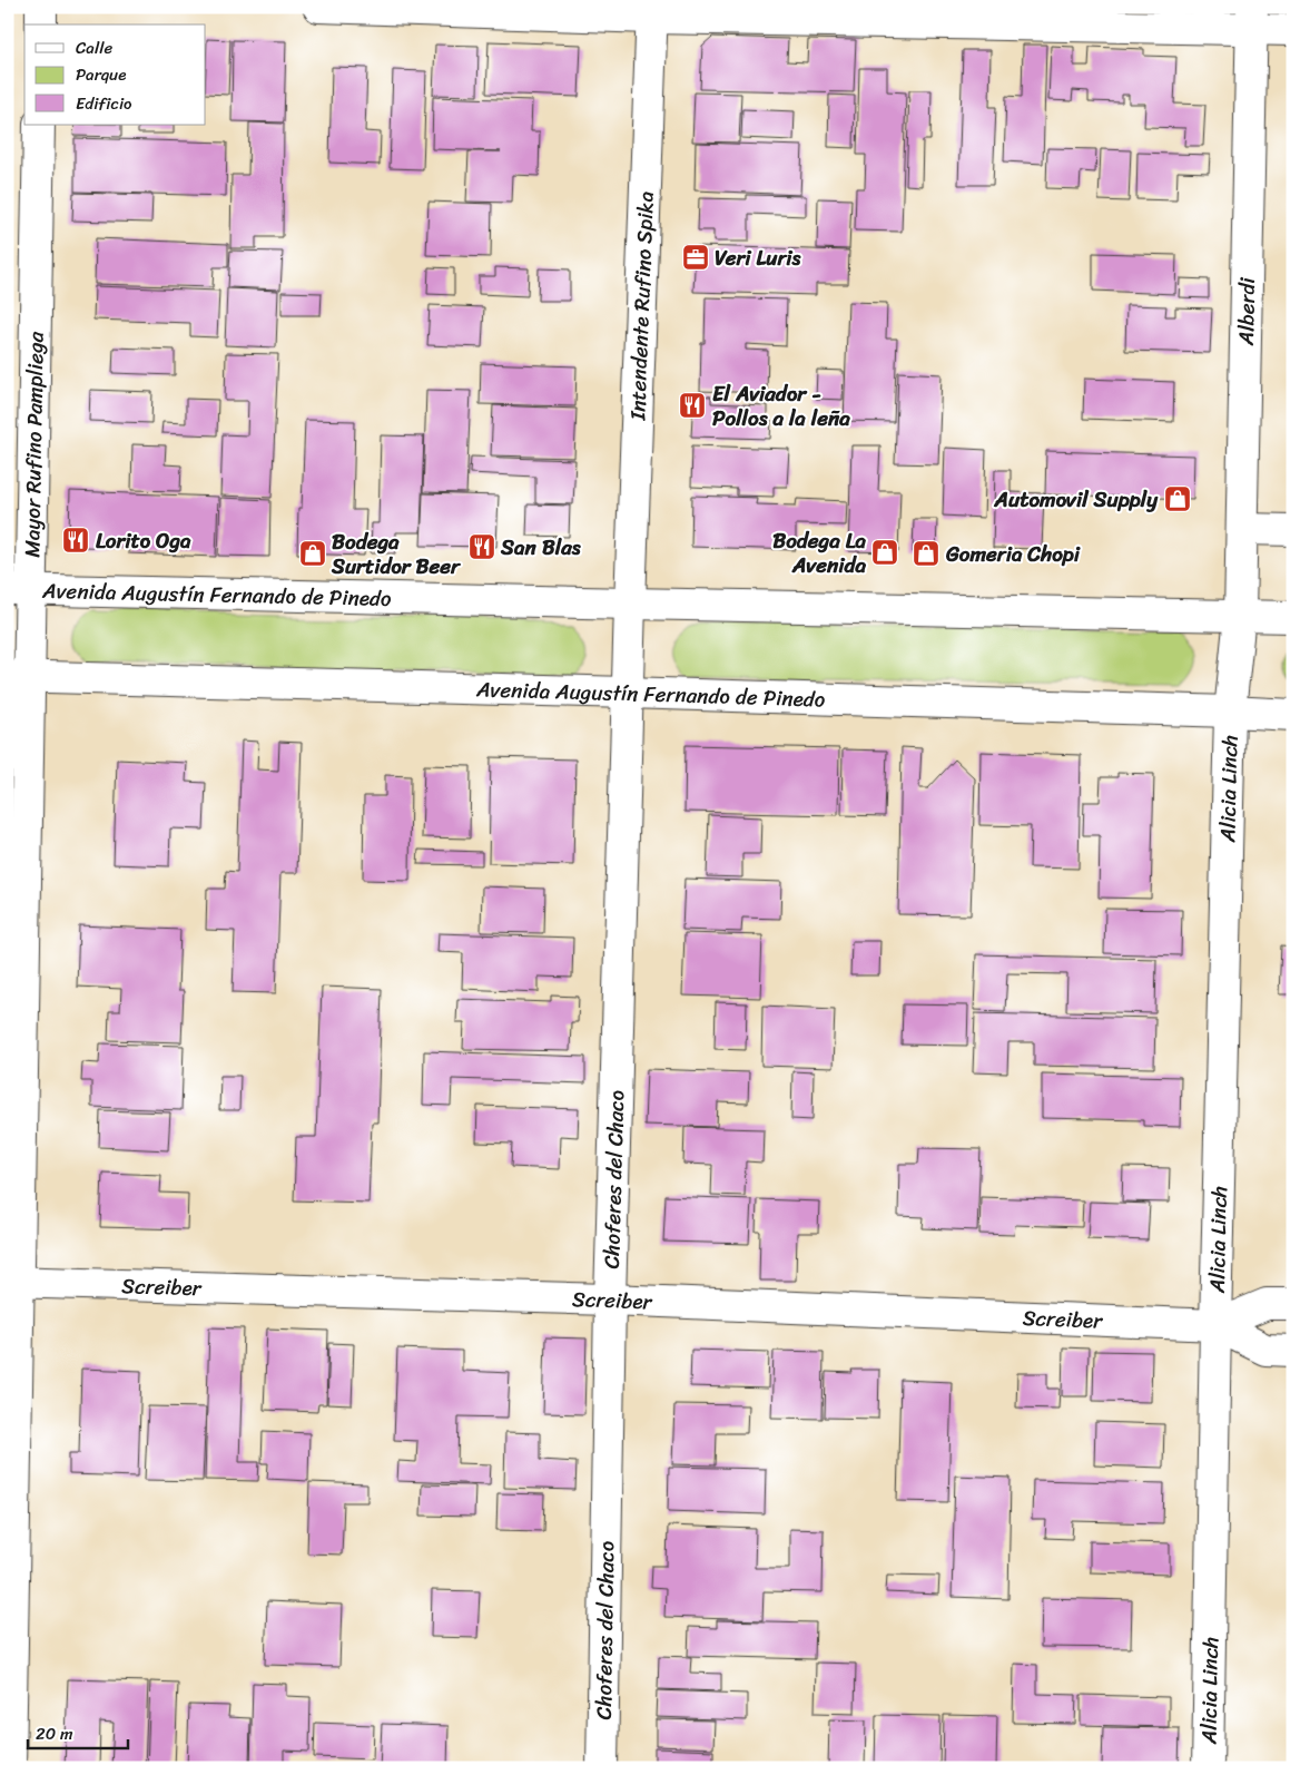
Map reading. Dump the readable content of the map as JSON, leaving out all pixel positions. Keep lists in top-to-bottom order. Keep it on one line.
{"streets":{"street":["Intendente Rufino Spika","Alberdi","Mayor Rufino Pampliega","Avenida Augustín Fernando de Pinedo","Alicia Linch","Choferes del Chaco","Screiber"]},"crossings":[["Intendente Rufino Spika","Avenida Augustín Fernando de Pinedo"],["Intendente Rufino Spika","Choferes del Chaco"],["Alberdi","Avenida Augustín Fernando de Pinedo"],["Alberdi","Alicia Linch"],["Mayor Rufino Pampliega","Avenida Augustín Fernando de Pinedo"],["Mayor Rufino Pampliega","Screiber"],["Avenida Augustín Fernando de Pinedo","Alicia Linch"],["Avenida Augustín Fernando de Pinedo","Choferes del Chaco"],["Alicia Linch","Screiber"],["Choferes del Chaco","Screiber"]],"places":{"office":["Veri Luris"],"restaurant":["El Aviador - Pollos a la leña","Lorito Oga","San Blas"],"shop":["Automovil Supply","Bodega La Avenida","Bodega Surtidor Beer","Gomeria Chopi"]},"legend":["Calle","Parque","Edificio"],"scale_bar":"20 m"}
